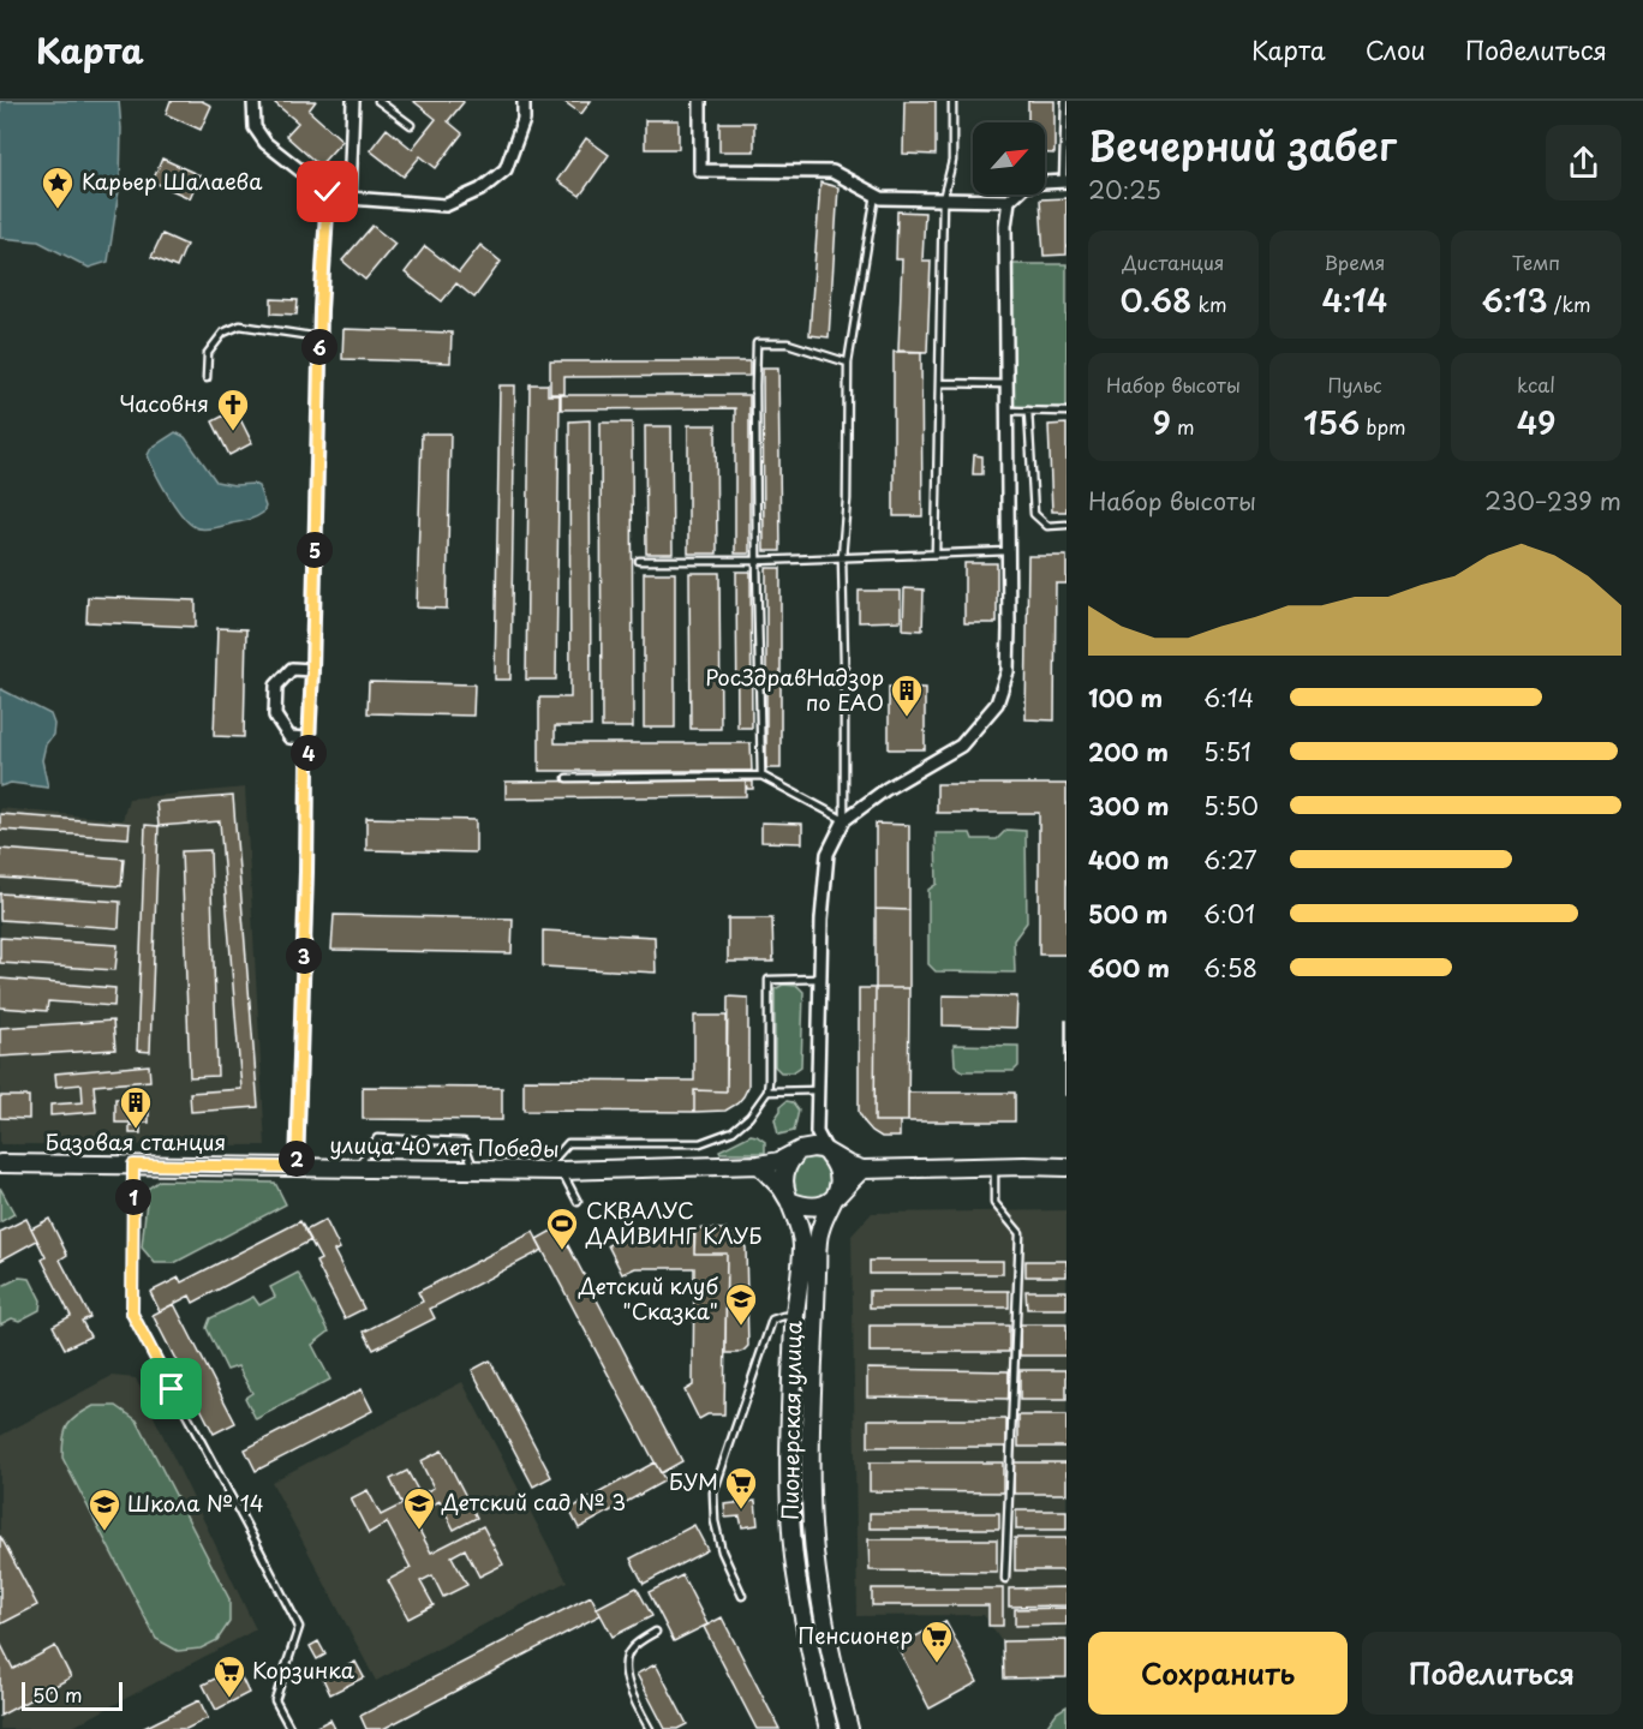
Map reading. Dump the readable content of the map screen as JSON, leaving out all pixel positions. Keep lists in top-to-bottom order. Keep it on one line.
{"streets":{"main road":["улица 40 лет Победы","Пионерская улица"]},"crossings":[["улица 40 лет Победы","Пионерская улица"]],"places":{"place":["Карьер Шалаева"],"church":["Часовня"],"building":["РосЗдравНадзор по ЕАО","Базовая станция"],"sports":["СКВАЛУС ДАЙВИНГ КЛУБ"],"school or university":["Детский клуб \"Сказка\"","Детский сад № 3","Школа № 14"],"supermarket":["БУМ","Пенсионер","Корзинка"]},"scale_bar":"50 m","north":"top right","page":{"header":"Карта","nav":["Карта","Слои","Поделиться"],"heading":["Вечерний забег","20:25"],"stats":[["Дистанция","0.68 km"],["Время","4:14"],["Темп","6:13 /km"],["Набор высоты","9 m"],["Пульс","156 bpm"],["kcal","49"]],"pins":["6","5","4","3","2","1"],"chart":["Набор высоты","230–239 m"],"list":[{"name":"100 m","note":"6:14"},{"name":"200 m","note":"5:51"},{"name":"300 m","note":"5:50"},{"name":"400 m","note":"6:27"},{"name":"500 m","note":"6:01"},{"name":"600 m","note":"6:58"}],"buttons":["Сохранить","Поделиться"],"scale":"50 m"}}
